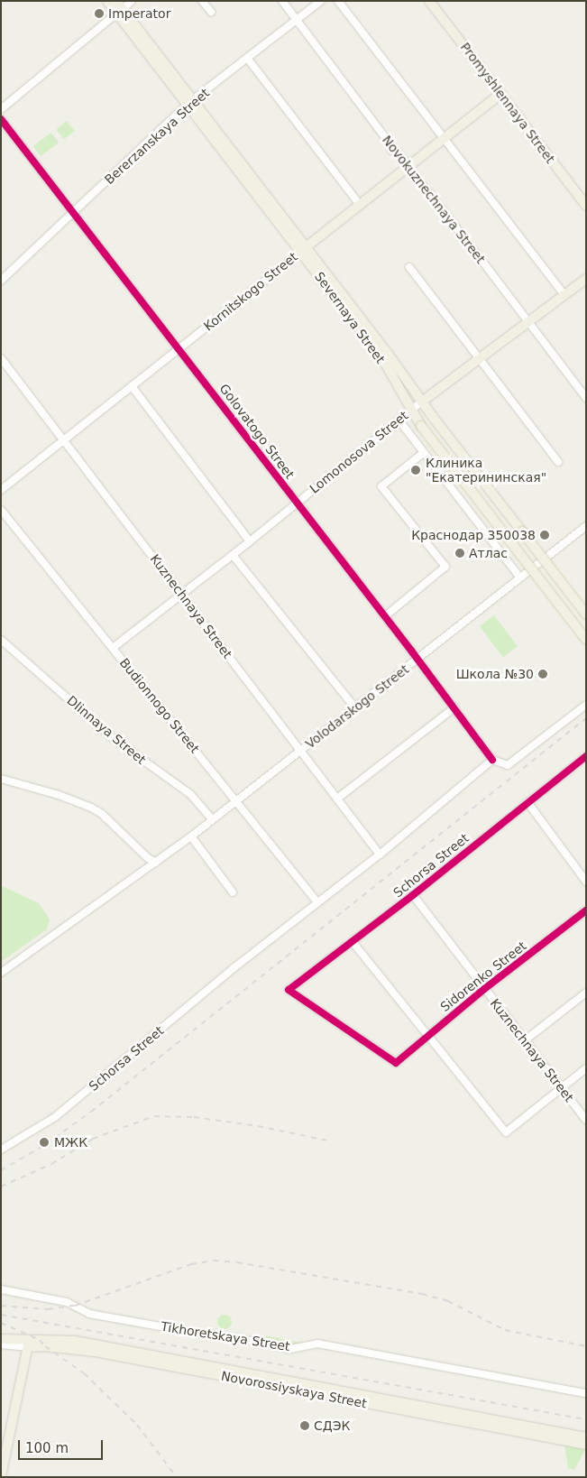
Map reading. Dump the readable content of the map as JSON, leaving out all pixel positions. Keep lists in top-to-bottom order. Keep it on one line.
{"streets":{"main road":["Promyshlennaya Street","Kornitskogo Street","Severnaya Street","Lomonosova Street","Novorossiyskaya Street"],"street":["Bererzanskaya Street","Novokuznechnaya Street","Golovatogo Street","Kuznechnaya Street","Budionnogo Street","Volodarskogo Street","Dlinnaya Street","Schorsa Street","Sidorenko Street","Tikhoretskaya Street"]},"crossings":[["Promyshlennaya Street","Kornitskogo Street"],["Bererzanskaya Street","Novokuznechnaya Street"],["Bererzanskaya Street","Severnaya Street"],["Bererzanskaya Street","Golovatogo Street"],["Novokuznechnaya Street","Kornitskogo Street"],["Novokuznechnaya Street","Lomonosova Street"],["Kornitskogo Street","Severnaya Street"],["Kornitskogo Street","Golovatogo Street"],["Kornitskogo Street","Kuznechnaya Street"],["Severnaya Street","Lomonosova Street"],["Golovatogo Street","Lomonosova Street"],["Golovatogo Street","Volodarskogo Street"],["Golovatogo Street","Schorsa Street"],["Lomonosova Street","Kuznechnaya Street"],["Lomonosova Street","Budionnogo Street"],["Kuznechnaya Street","Volodarskogo Street"],["Kuznechnaya Street","Schorsa Street"],["Kuznechnaya Street","Sidorenko Street"],["Budionnogo Street","Volodarskogo Street"],["Budionnogo Street","Schorsa Street"],["Volodarskogo Street","Dlinnaya Street"],["Schorsa Street","Sidorenko Street"]],"places":["Imperator","Клиника \"Екатерининская\"","Краснодар 350038","Атлас","Школа №30","МЖК","СДЭК"],"scale_bar":"100 m"}
